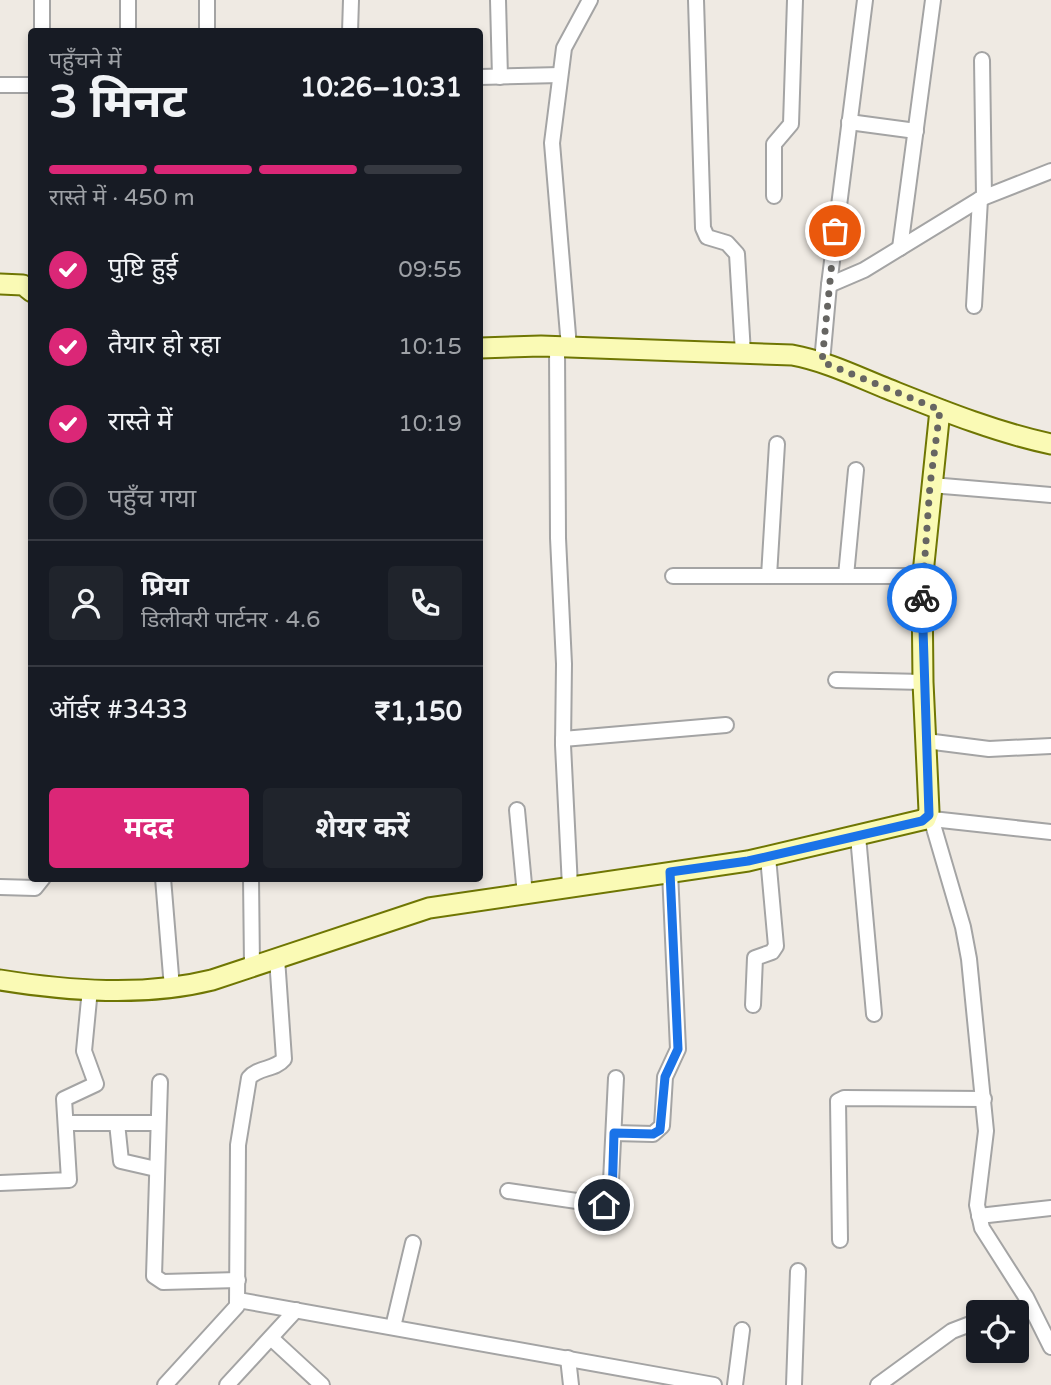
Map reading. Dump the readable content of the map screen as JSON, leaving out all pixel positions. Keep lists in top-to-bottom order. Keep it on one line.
{"page":{"heading":["3 मिनट","पहुँचने में","10:26–10:31"],"panel":["प्रिया","डिलीवरी पार्टनर · 4.6","ऑर्डर #3433","₹1,150"],"bar":"रास्ते में · 450 m","list":[["पुष्टि हुई","09:55"],["तैयार हो रहा","10:15"],["रास्ते में","10:19"],"पहुँच गया"],"buttons":["मदद","शेयर करें"]}}
